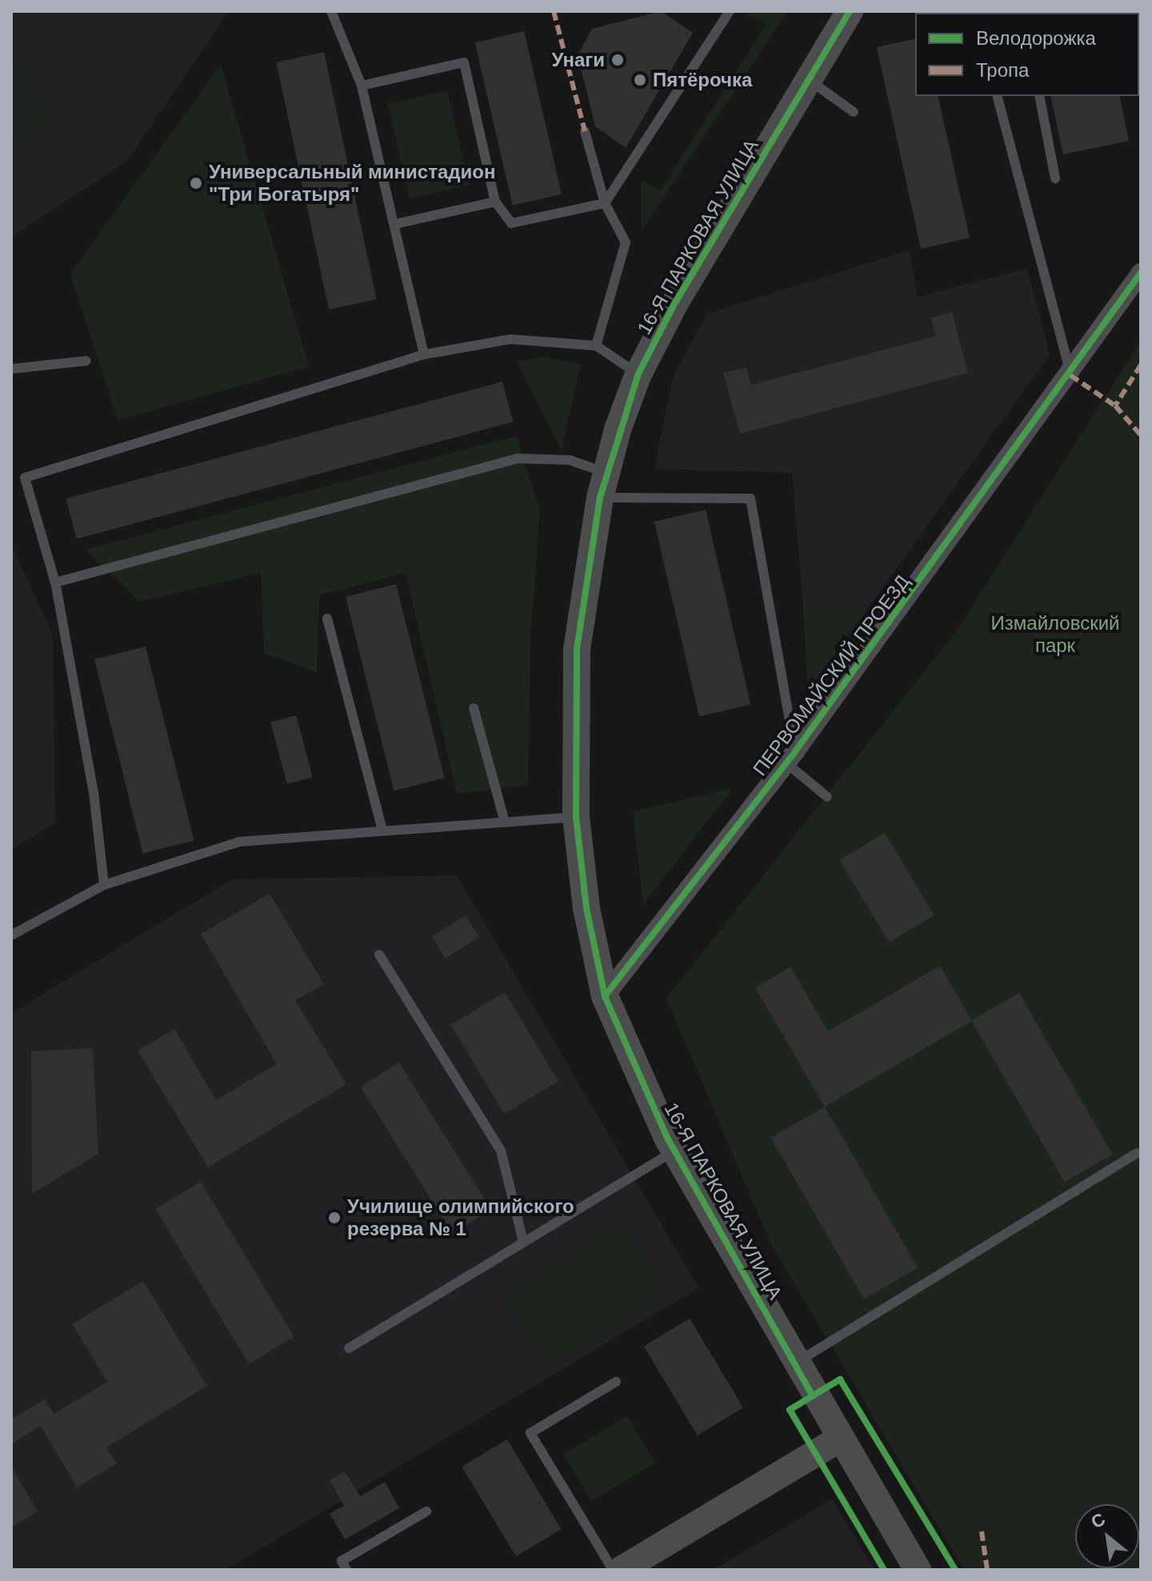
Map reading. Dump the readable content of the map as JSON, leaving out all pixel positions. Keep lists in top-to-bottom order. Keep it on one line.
{"streets":{"main road":["16-Я ПАРКОВАЯ УЛИЦА"],"street":["ПЕРВОМАЙСКИЙ ПРОЕЗД"]},"crossings":[["16-Я ПАРКОВАЯ УЛИЦА","ПЕРВОМАЙСКИЙ ПРОЕЗД"]],"parks":["Измайловский парк"],"places":["Унаги","Пятёрочка","Универсальный министадион \"Три Богатыря\"","Училище олимпийского резерва № 1"],"legend":["Велодорожка","Тропа"],"north":"top left"}
